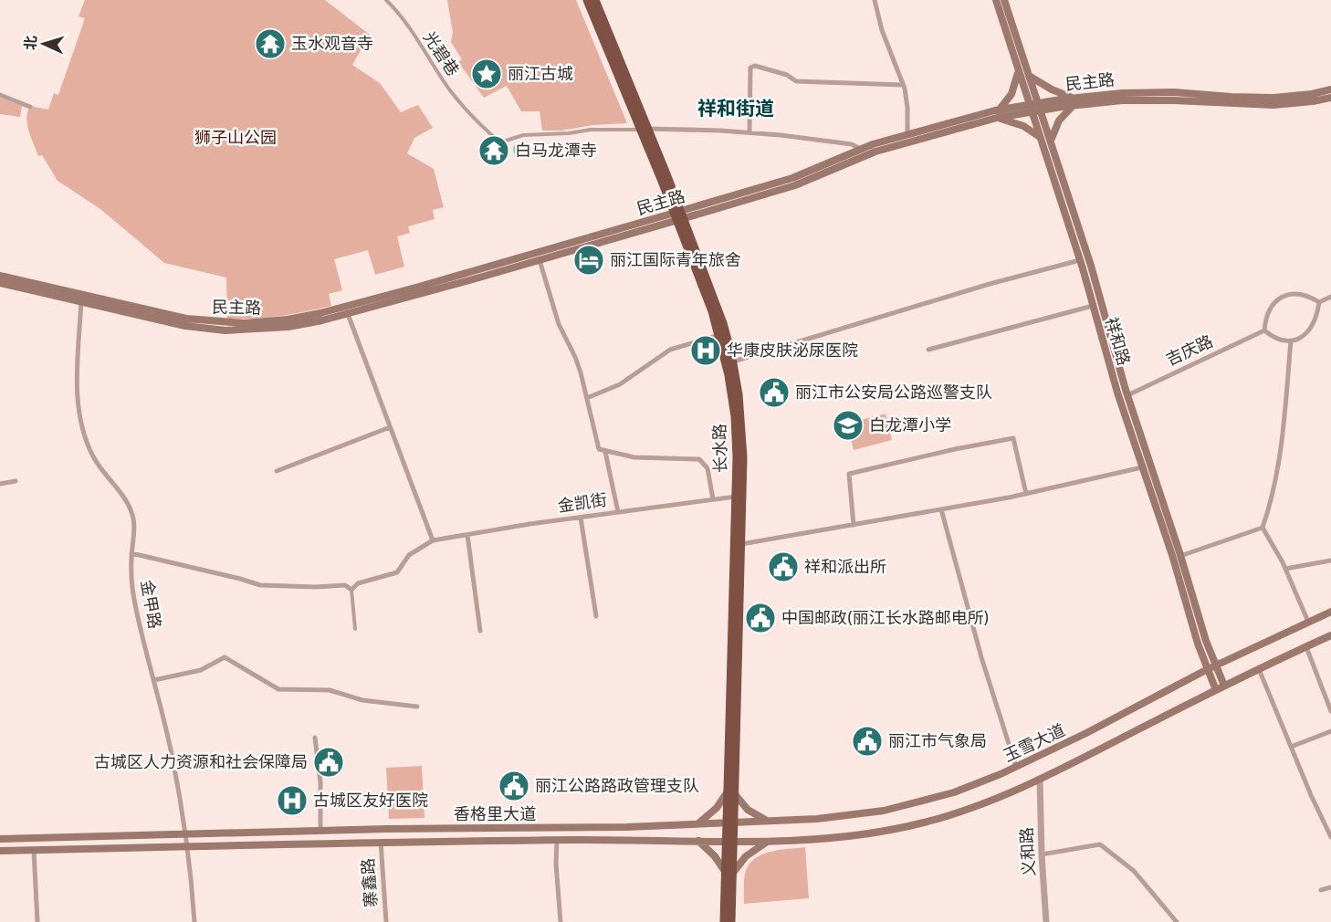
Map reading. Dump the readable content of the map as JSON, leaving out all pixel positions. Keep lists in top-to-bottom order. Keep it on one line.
{"streets":{"highway":["长水路"],"main road":["民主路","祥和路","玉雪大道","香格里大道"],"street":["光碧巷","吉庆路","金凯街","金甲路","义和路","寨鑫路"]},"crossings":[["光碧巷","长水路"],["民主路","祥和路"],["民主路","长水路"],["民主路","金甲路"],["祥和路","吉庆路"],["祥和路","玉雪大道"],["长水路","金凯街"],["长水路","玉雪大道"],["长水路","香格里大道"],["金甲路","香格里大道"],["玉雪大道","香格里大道"],["香格里大道","寨鑫路"]],"districts":["祥和街道"],"parks":["狮子山公园"],"places":{"temple":["玉水观音寺","白马龙潭寺"],"place":["丽江古城"],"hotel":["丽江国际青年旅舍"],"hospital":["华康皮肤泌尿医院","古城区友好医院"],"public building":["丽江市公安局公路巡警支队","祥和派出所","中国邮政(丽江长水路邮电所)","丽江市气象局","古城区人力资源和社会保障局","丽江公路路政管理支队"],"school or university":["白龙潭小学"]},"north":"left"}
